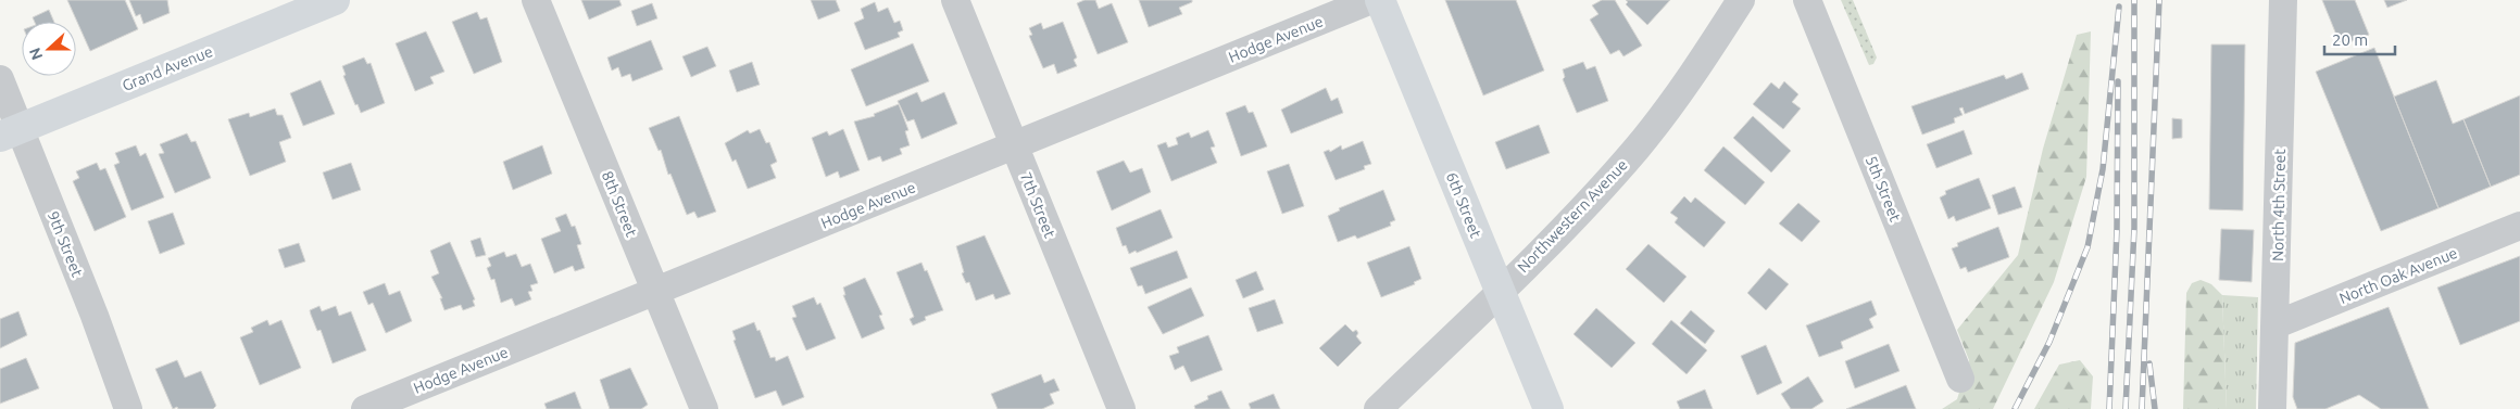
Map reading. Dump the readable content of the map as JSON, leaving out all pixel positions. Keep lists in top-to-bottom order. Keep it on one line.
{"streets":{"main road":["Grand Avenue","6th Street"],"street":["Hodge Avenue","5th Street","8th Street","7th Street","North 4th Street","Northwestern Avenue","9th Street","North Oak Avenue"]},"crossings":[["Hodge Avenue","8th Street"],["Hodge Avenue","7th Street"],["Grand Avenue","9th Street"],["6th Street","Northwestern Avenue"],["North 4th Street","North Oak Avenue"]],"scale_bar":"20 m","north":"left"}
